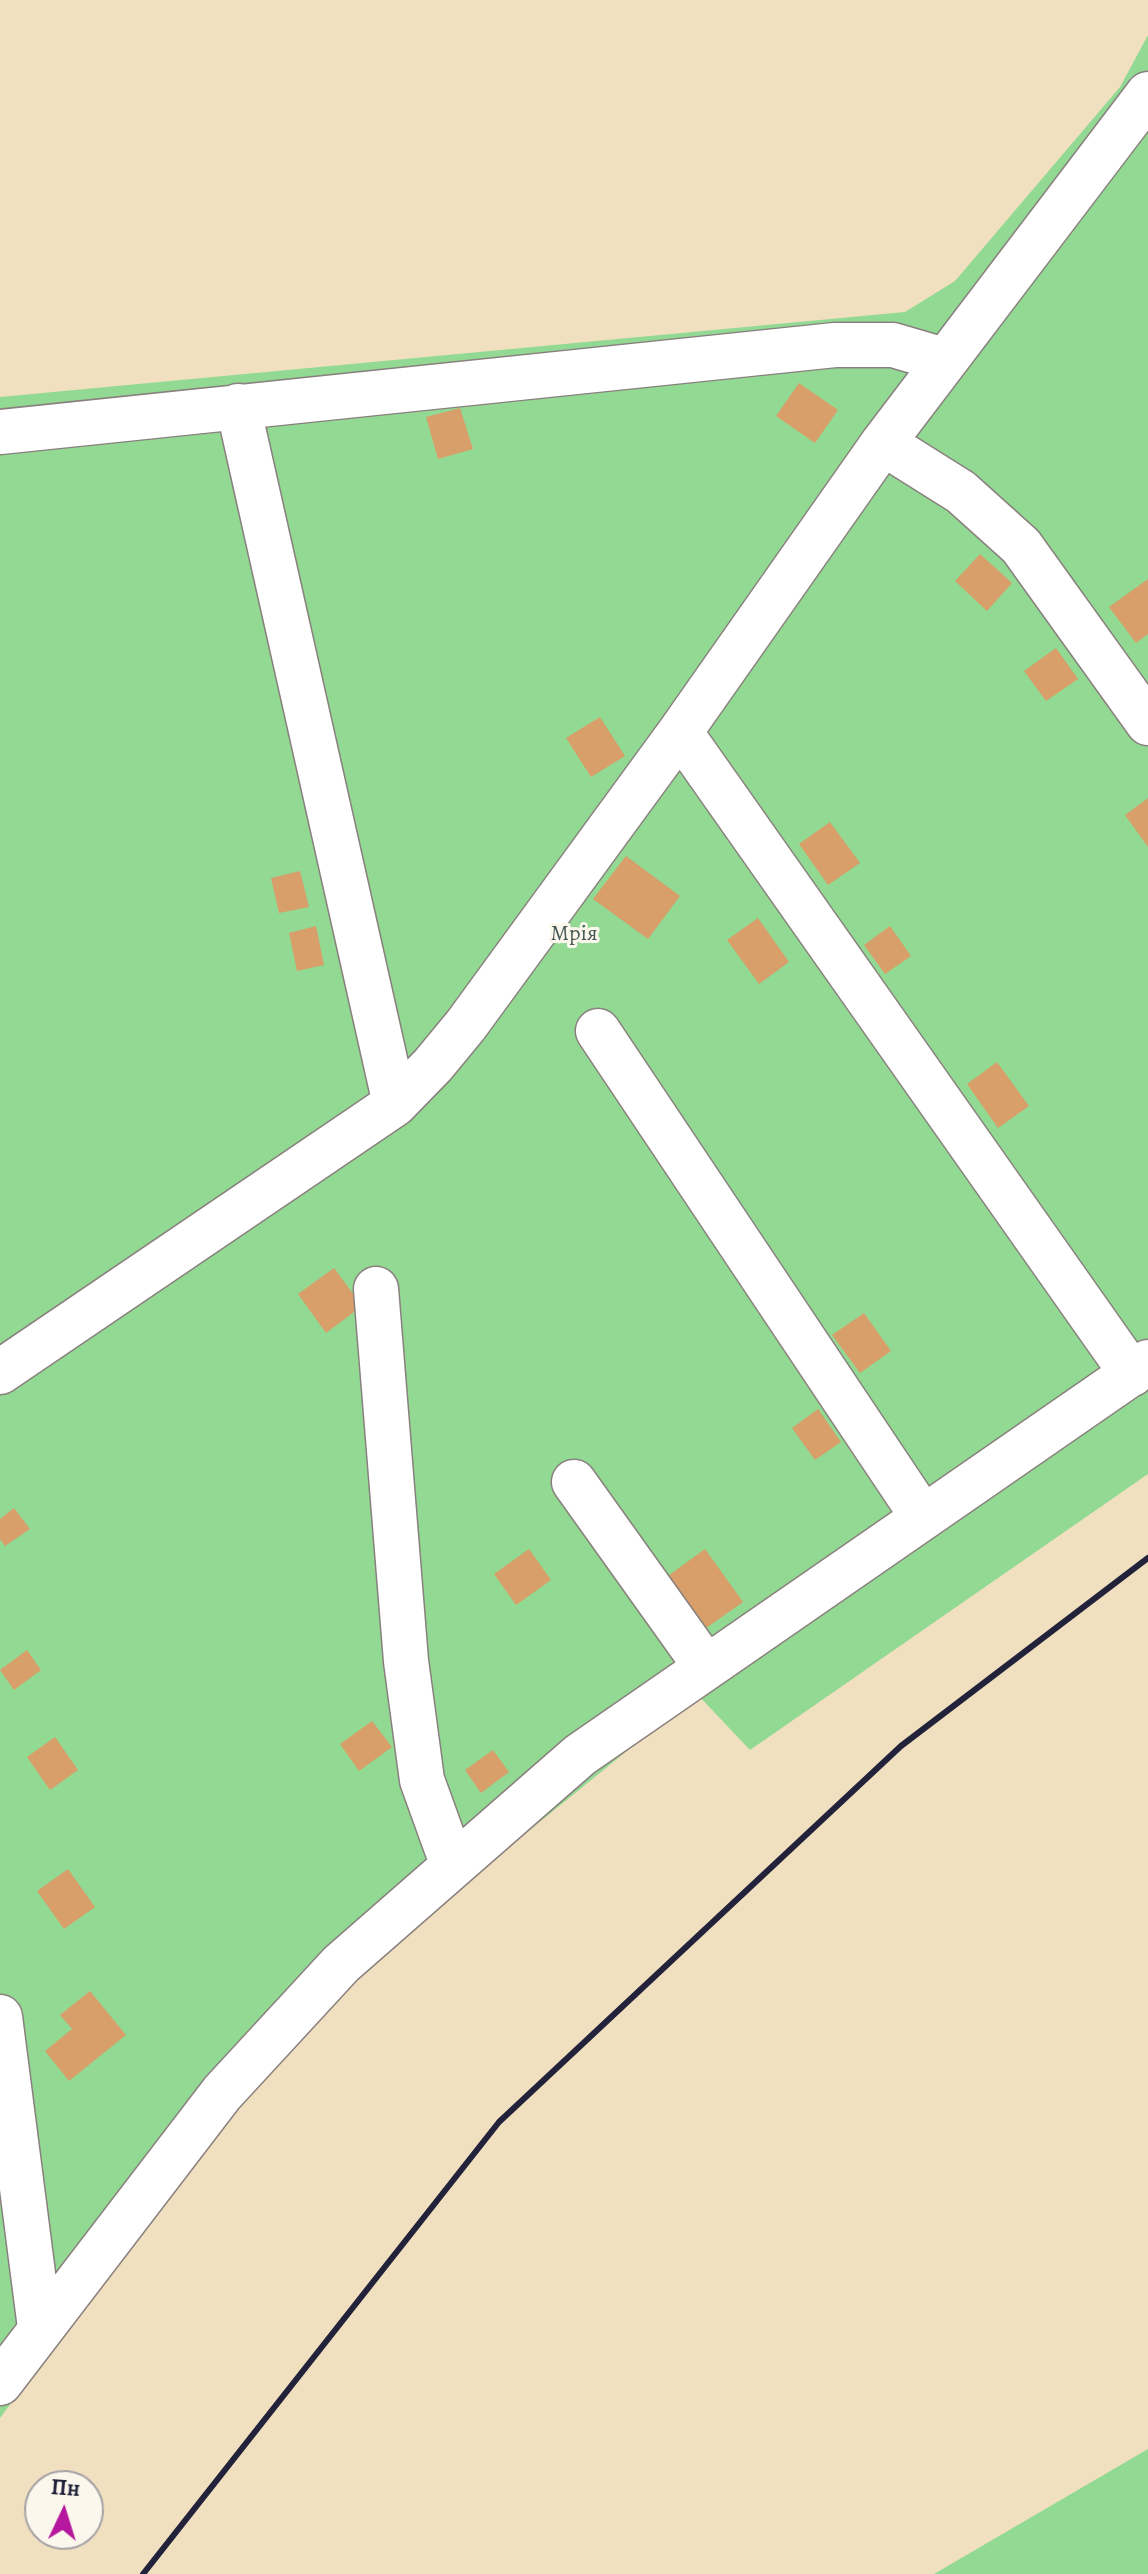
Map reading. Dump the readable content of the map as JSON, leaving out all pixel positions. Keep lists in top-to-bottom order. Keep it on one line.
{"parks":["Мрія"],"north":"top"}
